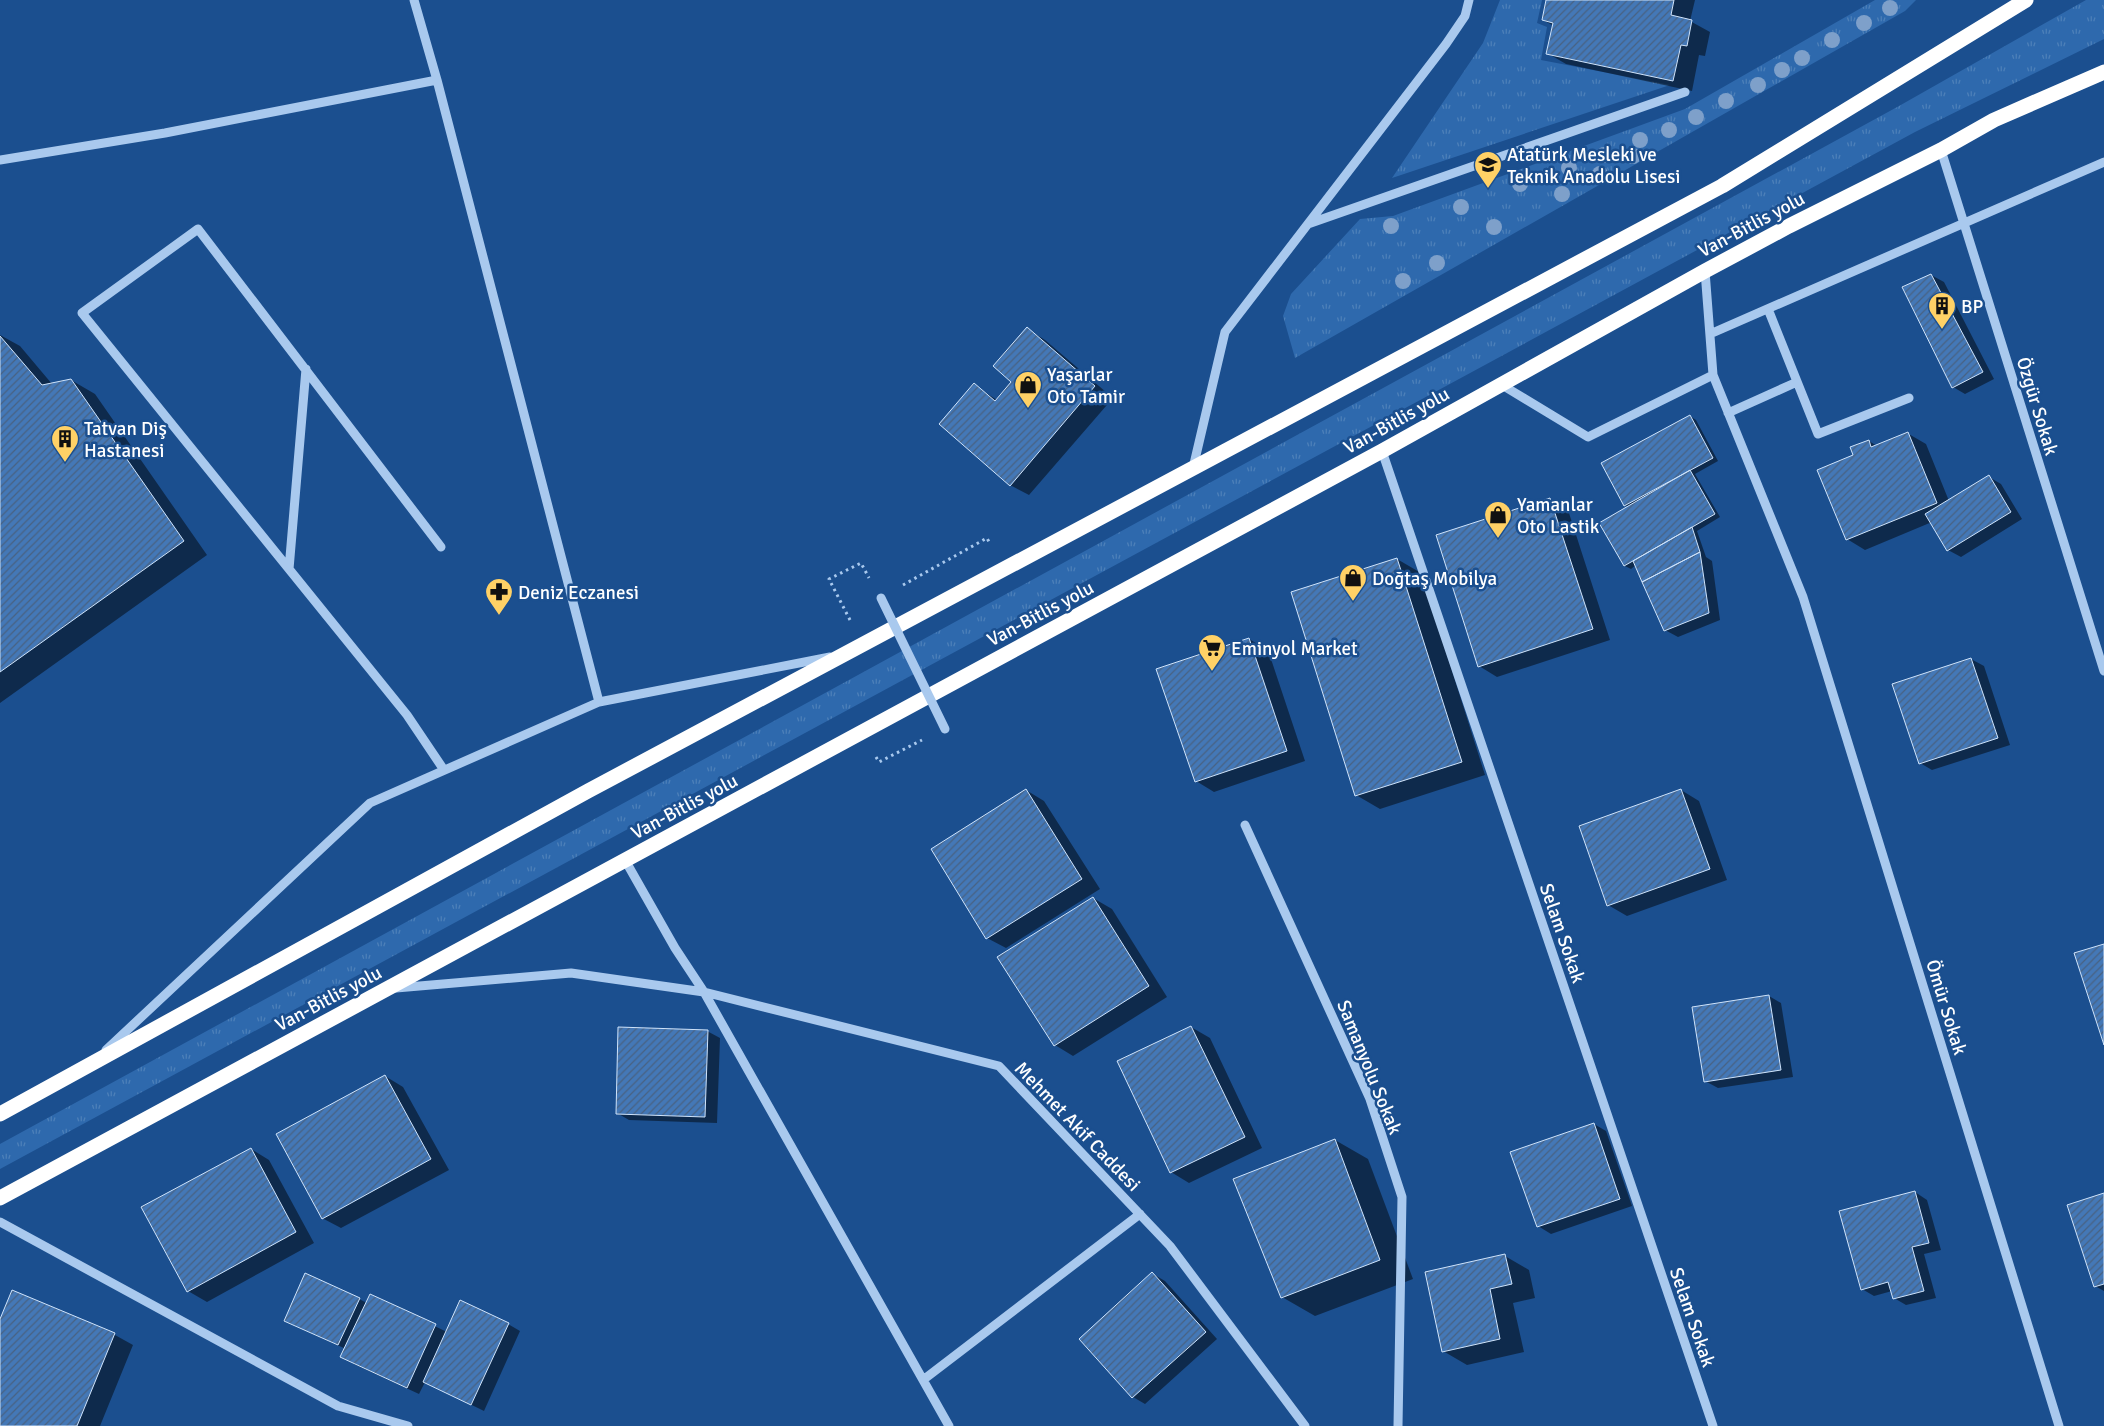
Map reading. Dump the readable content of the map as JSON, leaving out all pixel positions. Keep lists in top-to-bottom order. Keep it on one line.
{"streets":{"highway":["Van-Bitlis yolu"],"street":["Özgür Sokak","Selam Sokak","Ömür Sokak","Samanyolu Sokak","Mehmet Akif Caddesi"]},"crossings":[["Van-Bitlis yolu","Özgür Sokak"],["Van-Bitlis yolu","Selam Sokak"],["Van-Bitlis yolu","Ömür Sokak"],["Van-Bitlis yolu","Mehmet Akif Caddesi"]],"places":{"school or university":["Atatürk Mesleki ve Teknik Anadolu Lisesi"],"building":["BP","Tatvan Diş Hastanesi"],"shop":["Yaşarlar Oto Tamir","Yamanlar Oto Lastik","Doğtaş Mobilya"],"pharmacy":["Deniz Eczanesi"],"supermarket":["Eminyol Market"]}}
